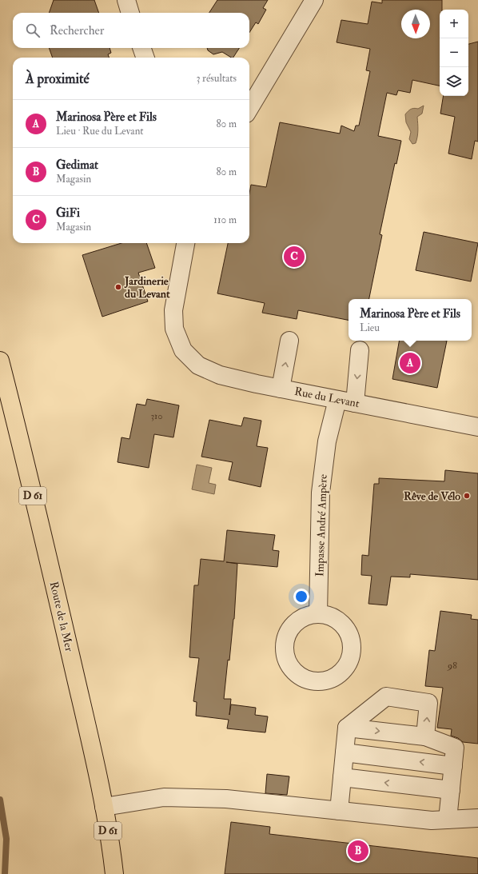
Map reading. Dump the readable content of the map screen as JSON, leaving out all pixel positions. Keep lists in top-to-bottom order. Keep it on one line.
{"streets":{"main road":["D 61","Route de la Mer"],"street":["Rue du Levant","Impasse André Ampère"]},"crossings":[["Rue du Levant","Impasse André Ampère"]],"places":["Jardinerie du Levant","Rêve de Vélo"],"house_numbers":["310","98"],"north":"bottom","page":{"map_buttons":["+","−"],"search":"Rechercher","heading":["À proximité","3 résultats"],"list":[{"mark":"A","name":"Marinosa Père et Fils","note":"Lieu · Rue du Levant","value":"80 m"},{"mark":"B","name":"Gedimat","note":"Magasin","value":"80 m"},{"mark":"C","name":"GiFi","note":"Magasin","value":"110 m"}],"pins":["C","A","B"],"popup":["Marinosa Père et Fils","Lieu"]}}
